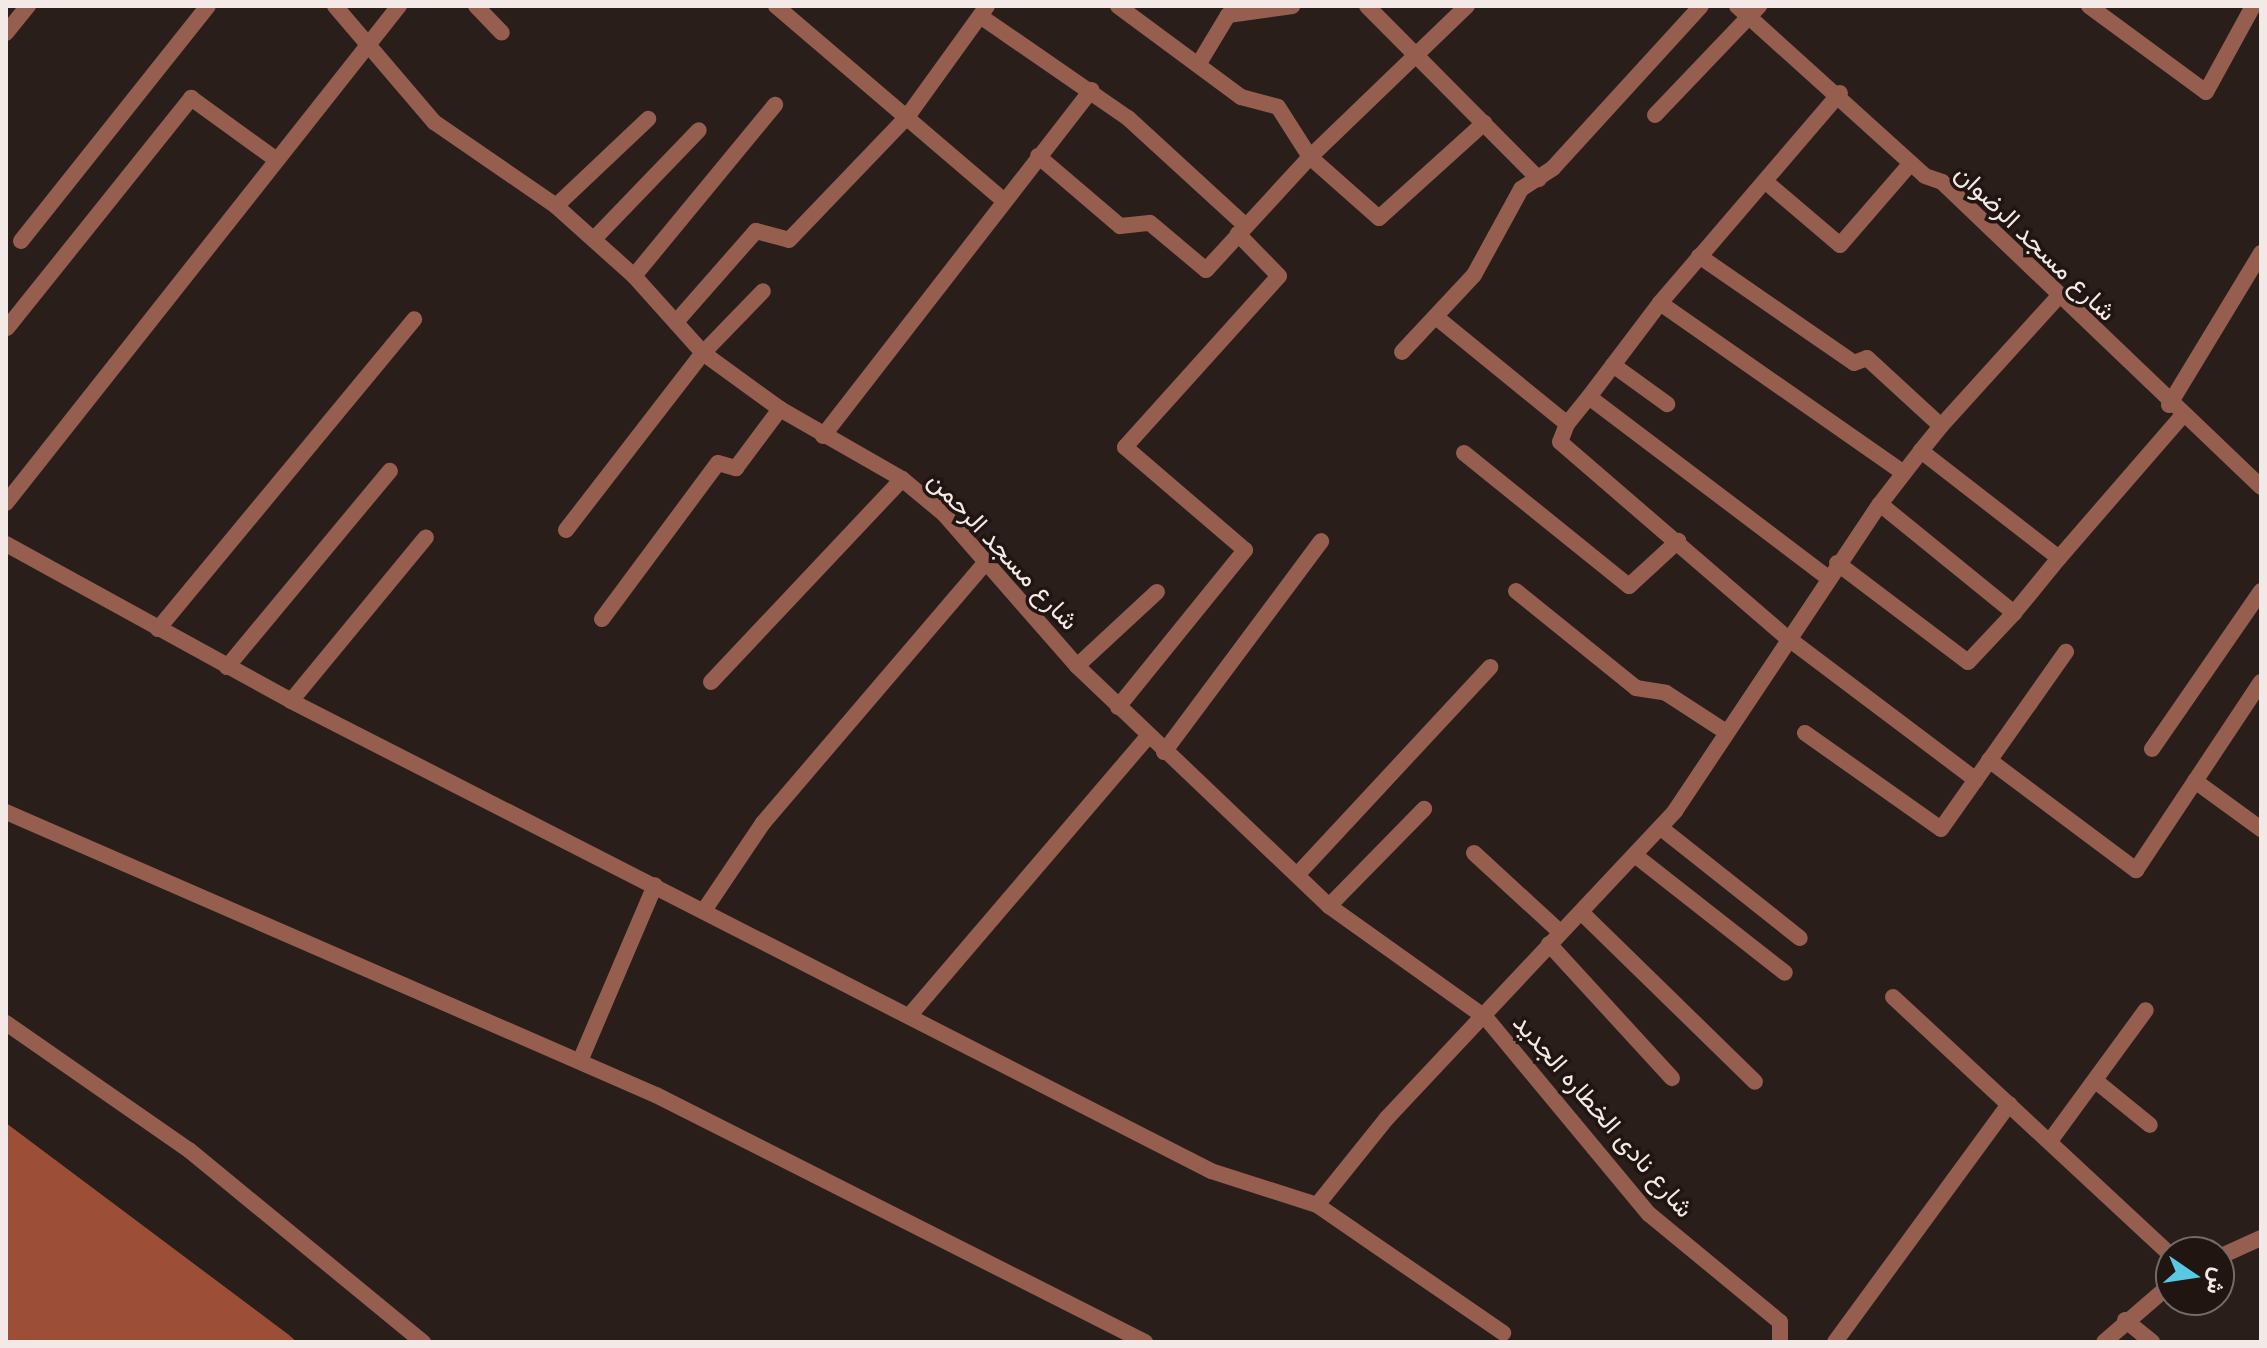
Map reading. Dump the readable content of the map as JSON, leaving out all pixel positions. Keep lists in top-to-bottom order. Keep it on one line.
{"streets":{"street":["شارع مسجد الرضوان","شارع مسجد الرحمن","شارع نادى الخطاره الجديد"]},"crossings":[["شارع مسجد الرحمن","شارع نادى الخطاره الجديد"]],"north":"right"}
